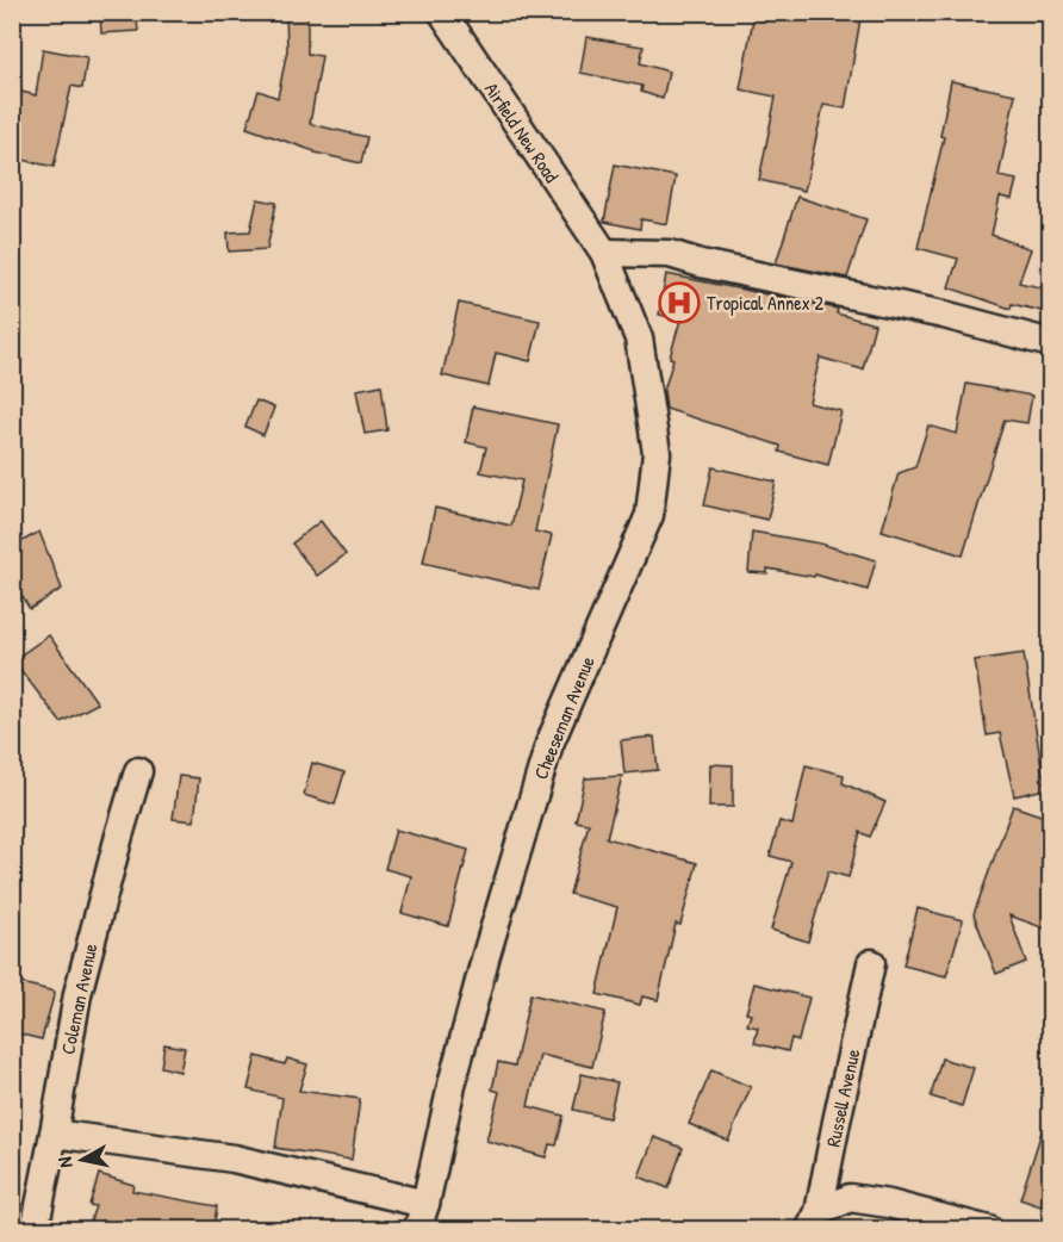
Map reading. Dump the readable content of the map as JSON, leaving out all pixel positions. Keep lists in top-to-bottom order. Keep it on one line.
{"streets":{"street":["Airfield New Road","Cheeseman Avenue","Coleman Avenue","Russell Avenue"]},"crossings":[["Airfield New Road","Cheeseman Avenue"]],"places":{"hospital":["Tropical Annex 2"]},"north":"left"}
